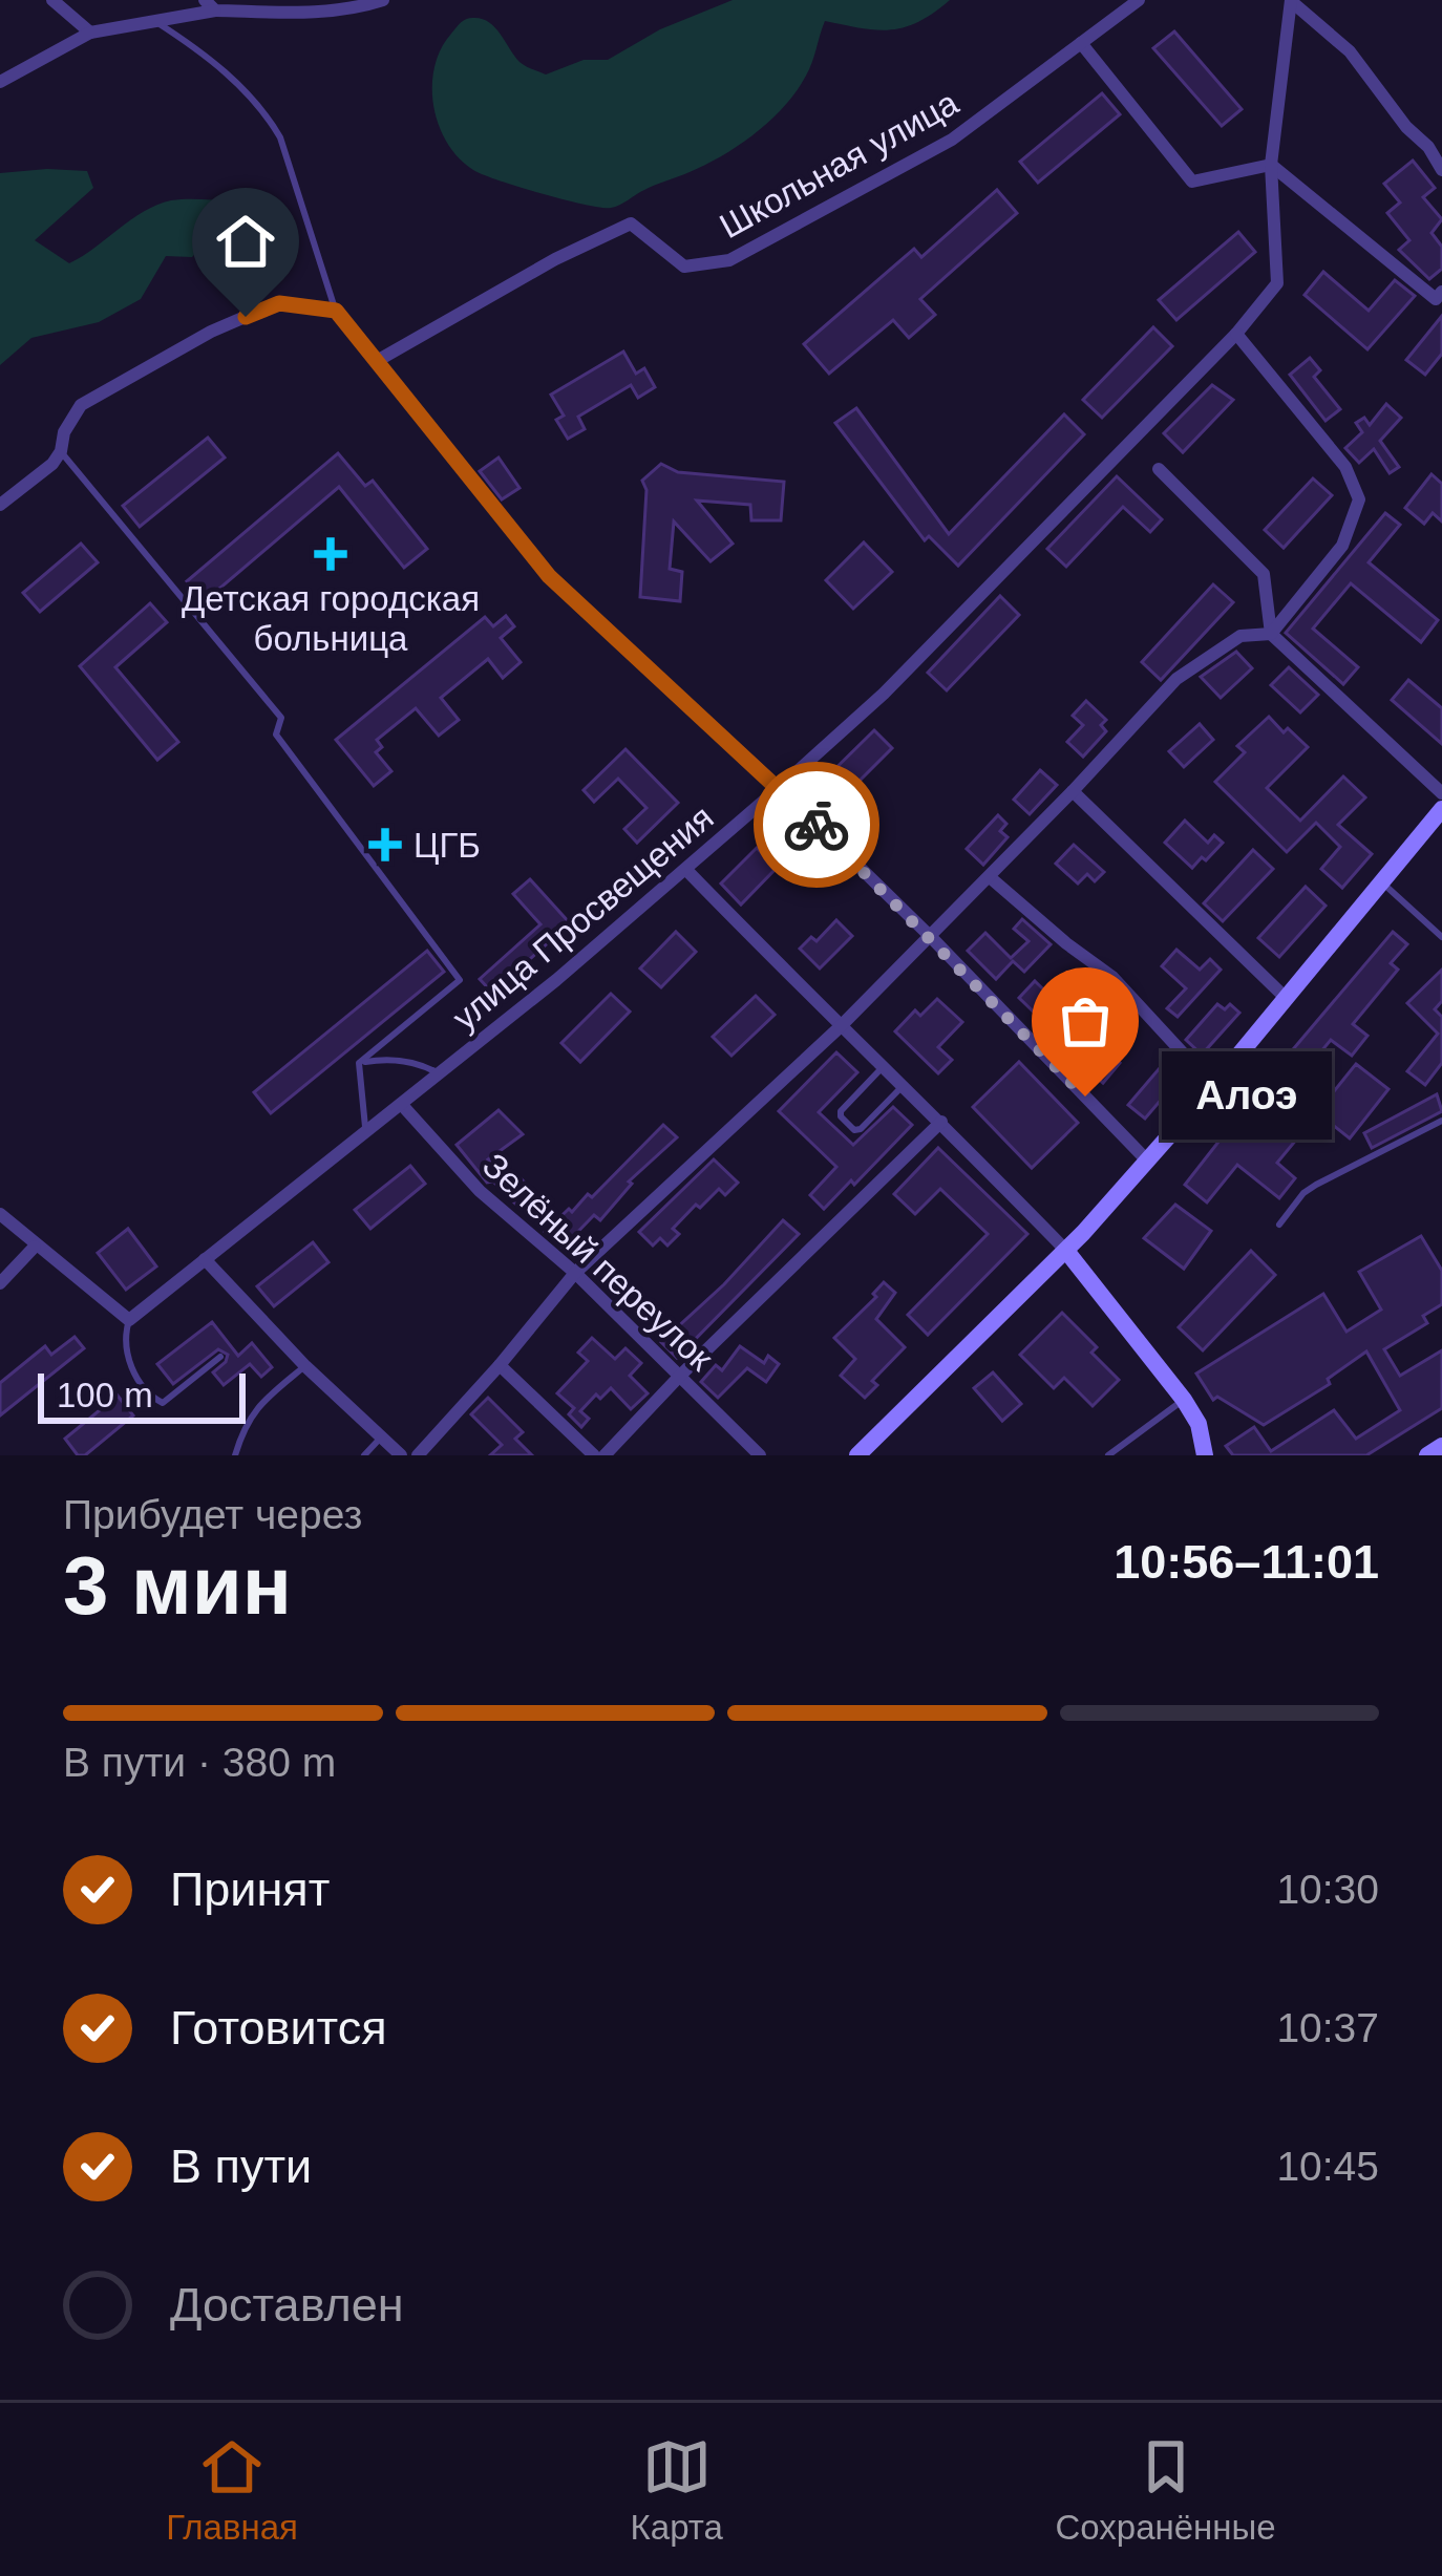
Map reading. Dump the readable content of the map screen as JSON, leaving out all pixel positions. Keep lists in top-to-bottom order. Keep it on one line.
{"streets":{"street":["Школьная улица","улица Просвещения","Зелёный переулок"]},"crossings":[["улица Просвещения","Зелёный переулок"]],"places":{"health":["Детская городская больница","ЦГБ"],"other":["Алоэ"]},"scale_bar":"100 m","page":{"bubble":"Алоэ","scale":"100 m","heading":["3 мин","Прибудет через","10:56–11:01"],"bar":"В пути · 380 m","list":[["Принят","10:30"],["Готовится","10:37"],["В пути","10:45"],"Доставлен"],"tabs":["Главная","Карта","Сохранённые"]}}
